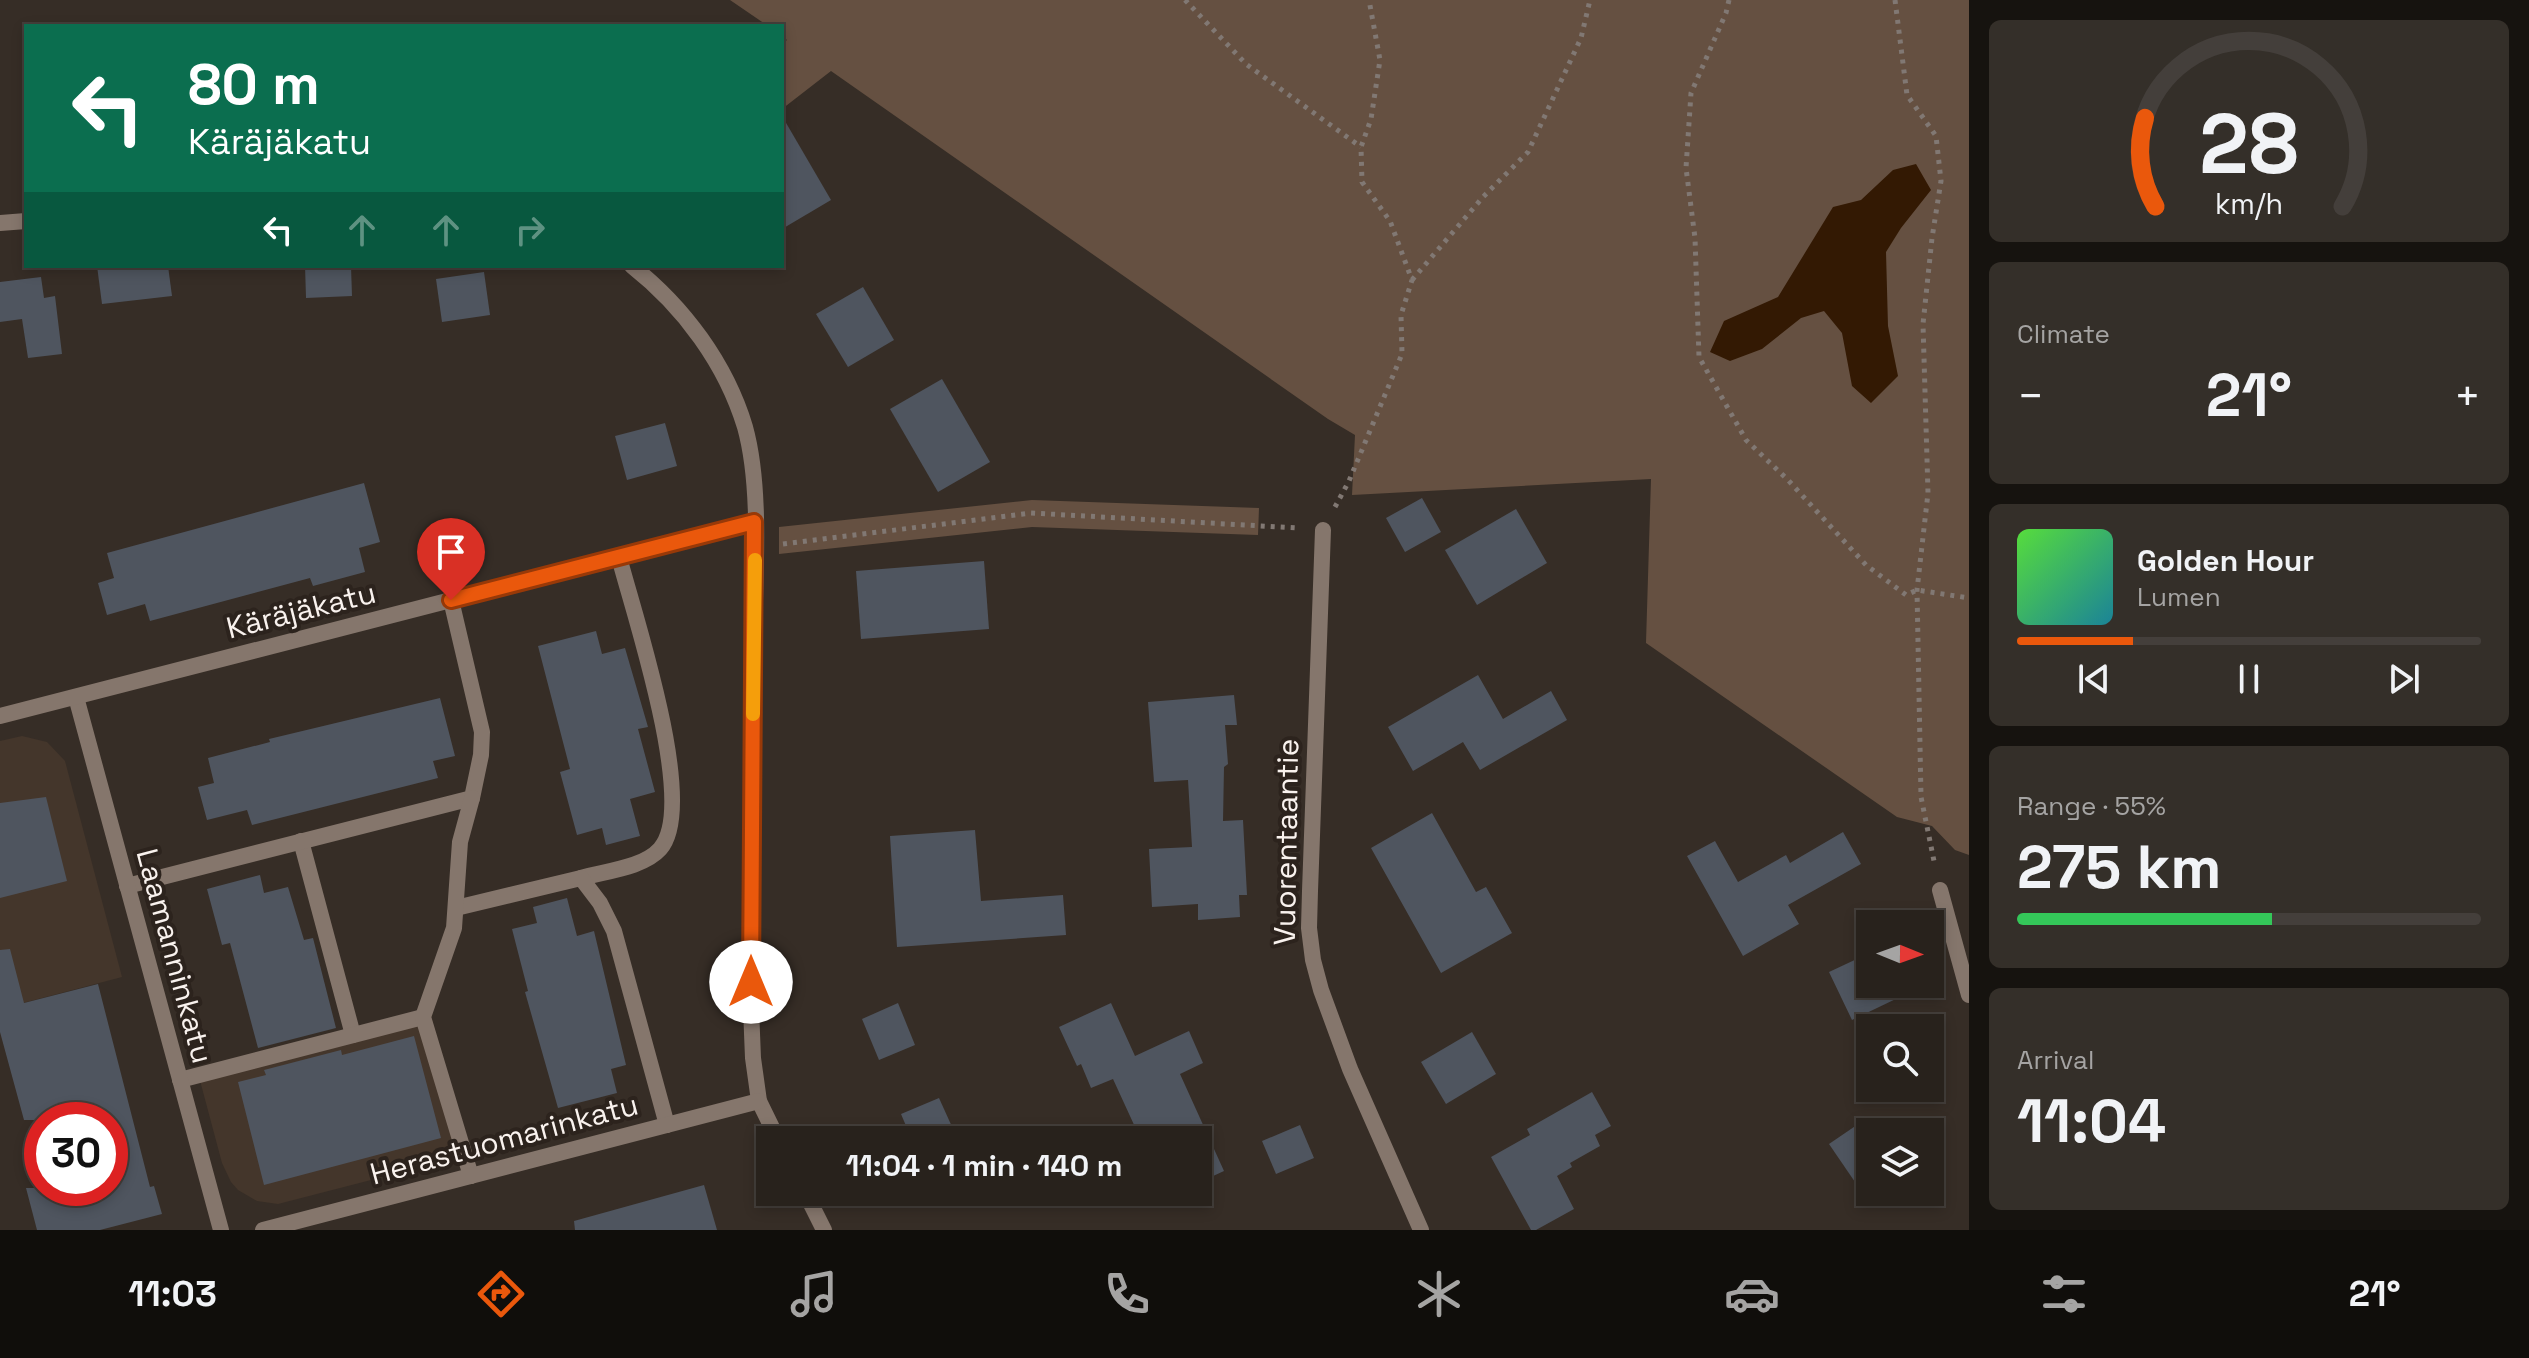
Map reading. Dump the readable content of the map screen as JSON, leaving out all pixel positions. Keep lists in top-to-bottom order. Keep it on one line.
{"streets":{"street":["Käräjäkatu","Vuorentaantie","Laamanninkatu","Herastuomarinkatu"]},"crossings":[["Käräjäkatu","Laamanninkatu"]],"north":"right","page":{"turn":["80 m","Käräjäkatu"],"tile":["Climate",["Range · 55%","275 km"],["Arrival","11:04"]],"heat":["−","21°","+"],"song":["Golden Hour","Lumen"],"limit":"30","trip":"11:04 · 1 min · 140 m","tabs":["11:03","21°"],"gauge":["28","km/h"]}}
